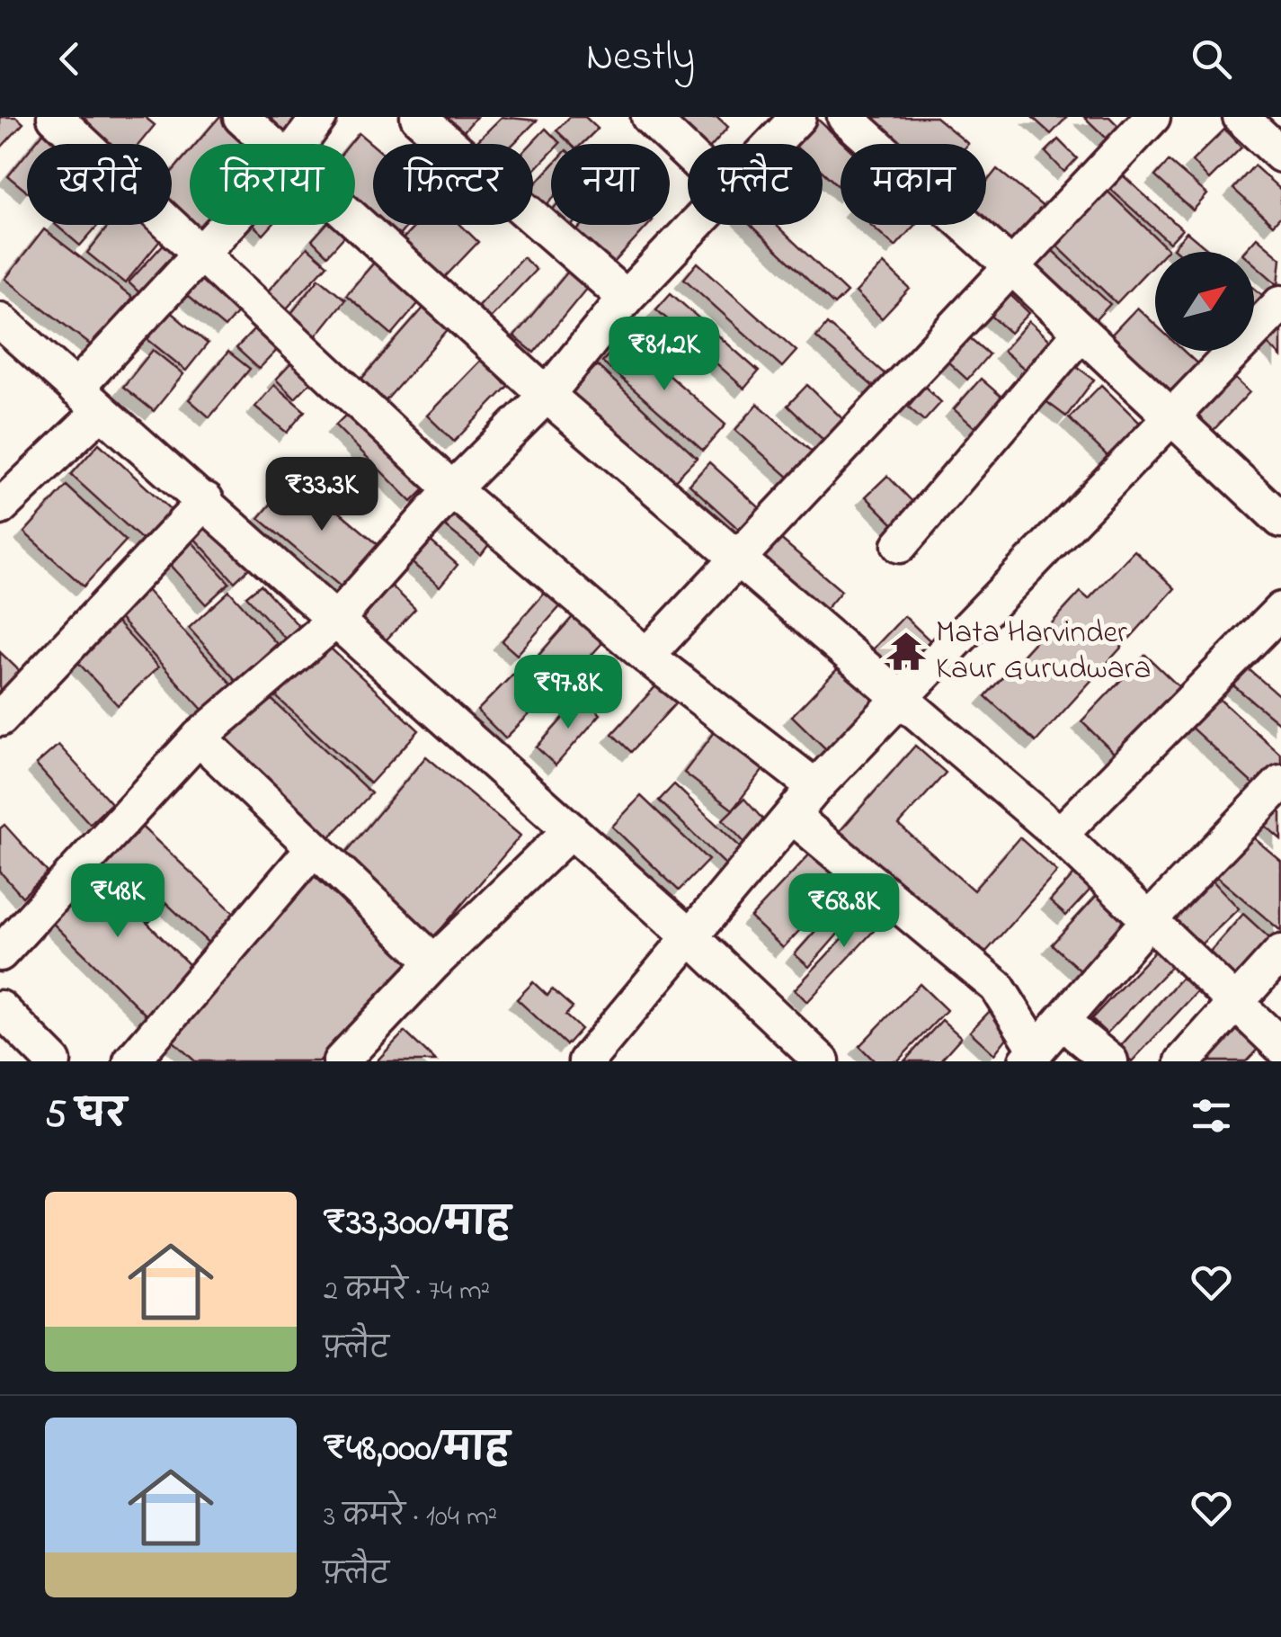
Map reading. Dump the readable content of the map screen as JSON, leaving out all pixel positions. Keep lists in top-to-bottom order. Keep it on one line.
{"places":{"temple":["Mata Harvinder Kaur Gurudwara"]},"north":"top right","page":{"header":"Nestly","chip":["खरीदें","किराया","फ़िल्टर","नया","फ़्लैट","मकान"],"price":["₹81.2K","₹33.3K","₹97.8K","₹48K","₹68.8K"],"heading":"5 घर","list":[{"name":"₹33,300/माह","note":"2 कमरे · 74 m² · फ़्लैट"},{"name":"₹48,000/माह","note":"3 कमरे · 104 m² · फ़्लैट"}]}}
